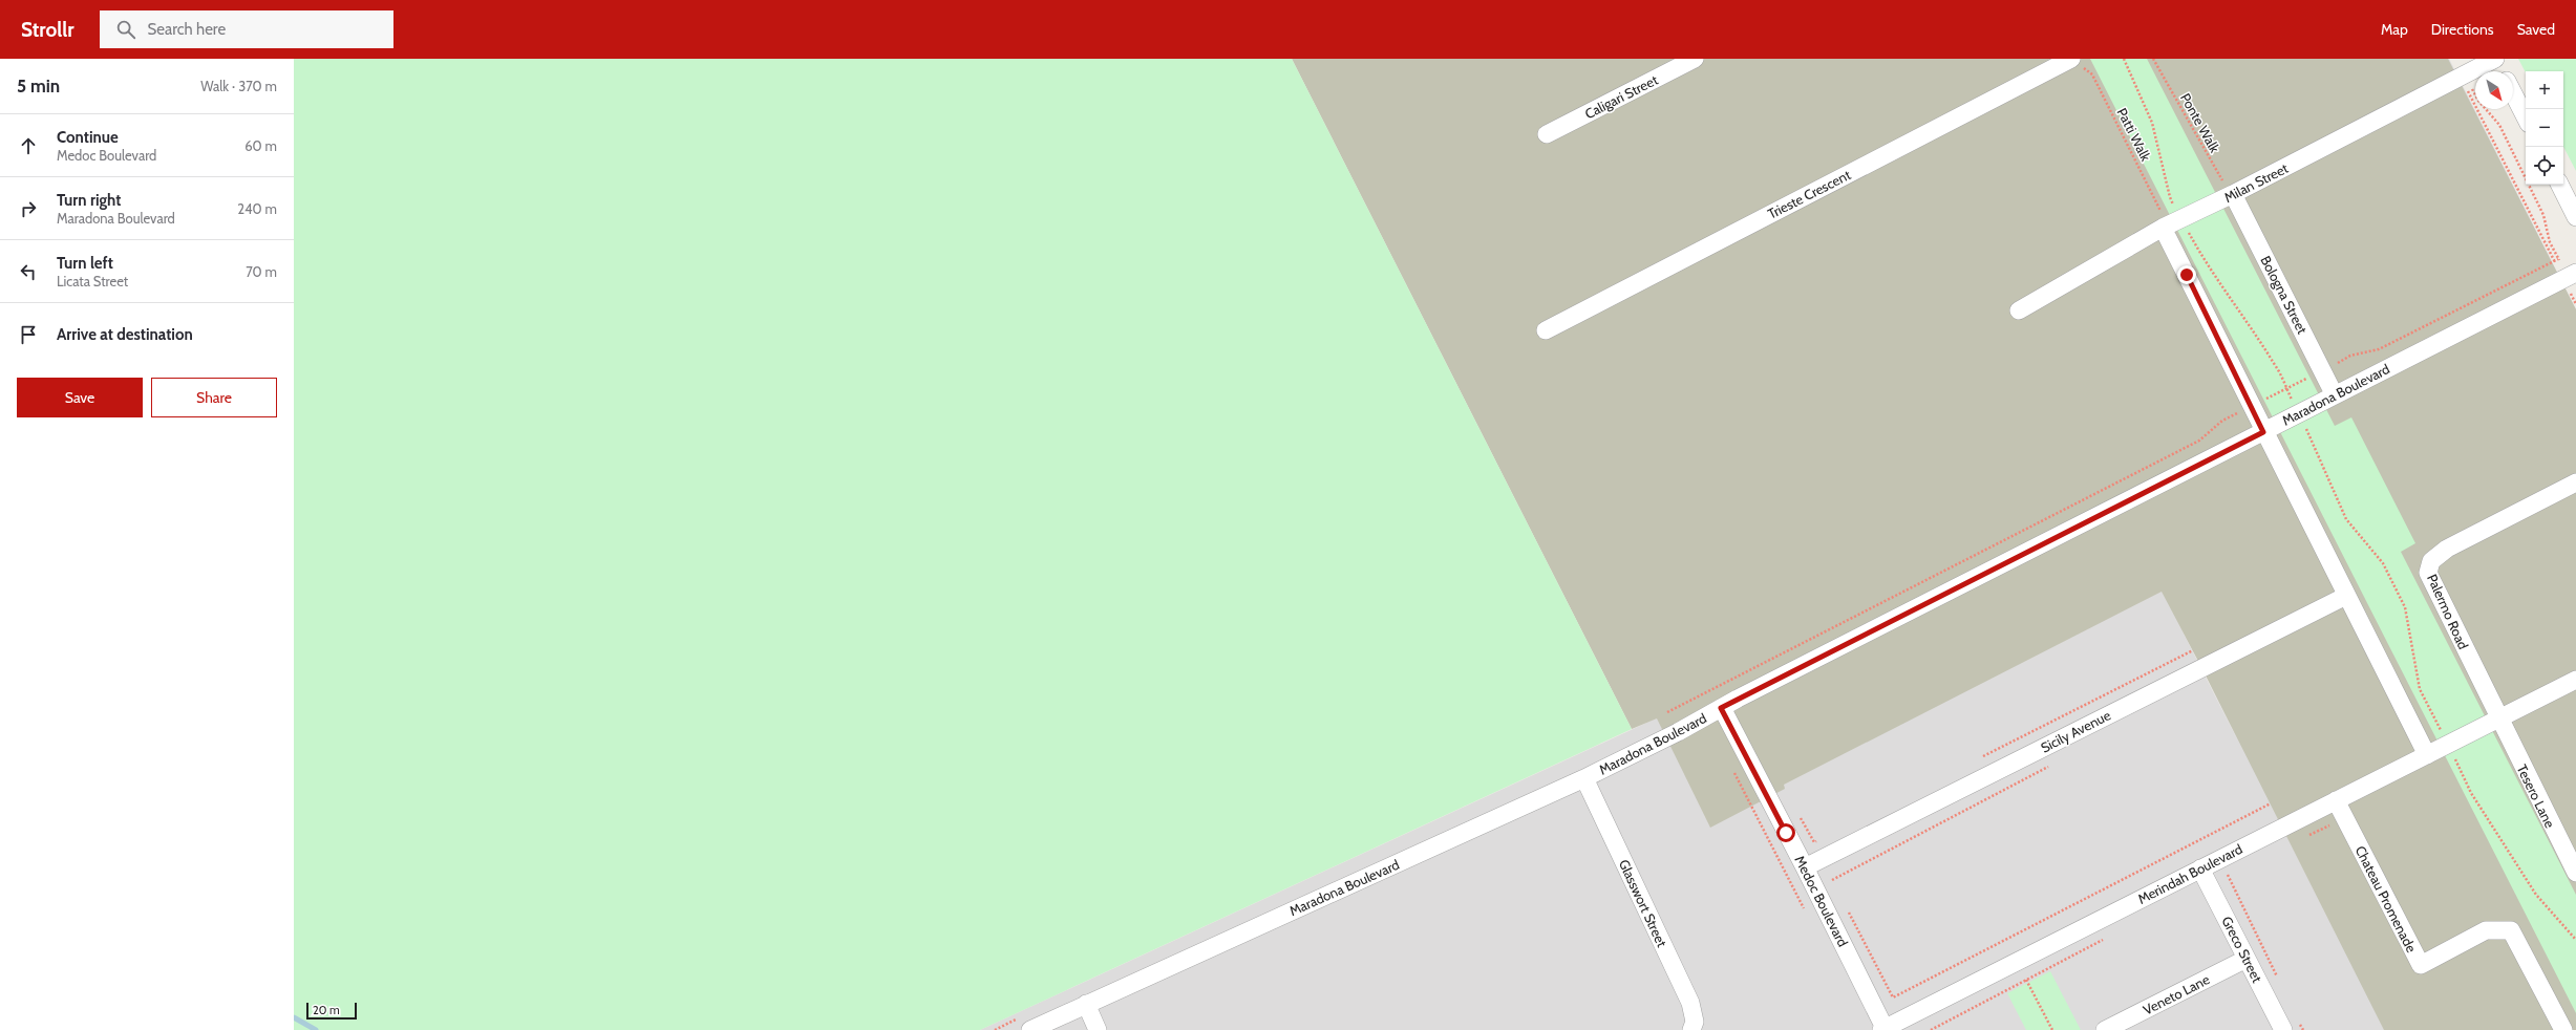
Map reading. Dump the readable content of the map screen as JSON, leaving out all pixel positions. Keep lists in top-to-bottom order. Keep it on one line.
{"streets":{"street":["Caligari Street","Milan Street","Trieste Crescent","Bologna Street","Maradona Boulevard","Palermo Road","Sicily Avenue","Tesero Lane","Merindah Boulevard","Chateau Promenade","Medoc Boulevard","Glasswort Street","Greco Street","Veneto Lane"],"path":["Ponte Walk","Patti Walk"]},"crossings":[["Ponte Walk","Milan Street"],["Ponte Walk","Bologna Street"],["Patti Walk","Milan Street"],["Patti Walk","Trieste Crescent"],["Milan Street","Bologna Street"],["Bologna Street","Maradona Boulevard"],["Maradona Boulevard","Medoc Boulevard"],["Maradona Boulevard","Glasswort Street"],["Palermo Road","Tesero Lane"],["Palermo Road","Merindah Boulevard"],["Sicily Avenue","Medoc Boulevard"],["Tesero Lane","Merindah Boulevard"],["Merindah Boulevard","Chateau Promenade"],["Merindah Boulevard","Medoc Boulevard"],["Merindah Boulevard","Greco Street"],["Greco Street","Veneto Lane"]],"scale_bar":"20 m","north":"bottom right","page":{"header":"Strollr","search":"Search here","nav":["Map","Directions","Saved"],"heading":["5 min","Walk · 370 m"],"map_buttons":["+","−"],"list":[["Continue","Medoc Boulevard","60 m"],["Turn right","Maradona Boulevard","240 m"],["Turn left","Licata Street","70 m"],"Arrive at destination"],"buttons":["Save","Share"],"scale":"20 m"}}
